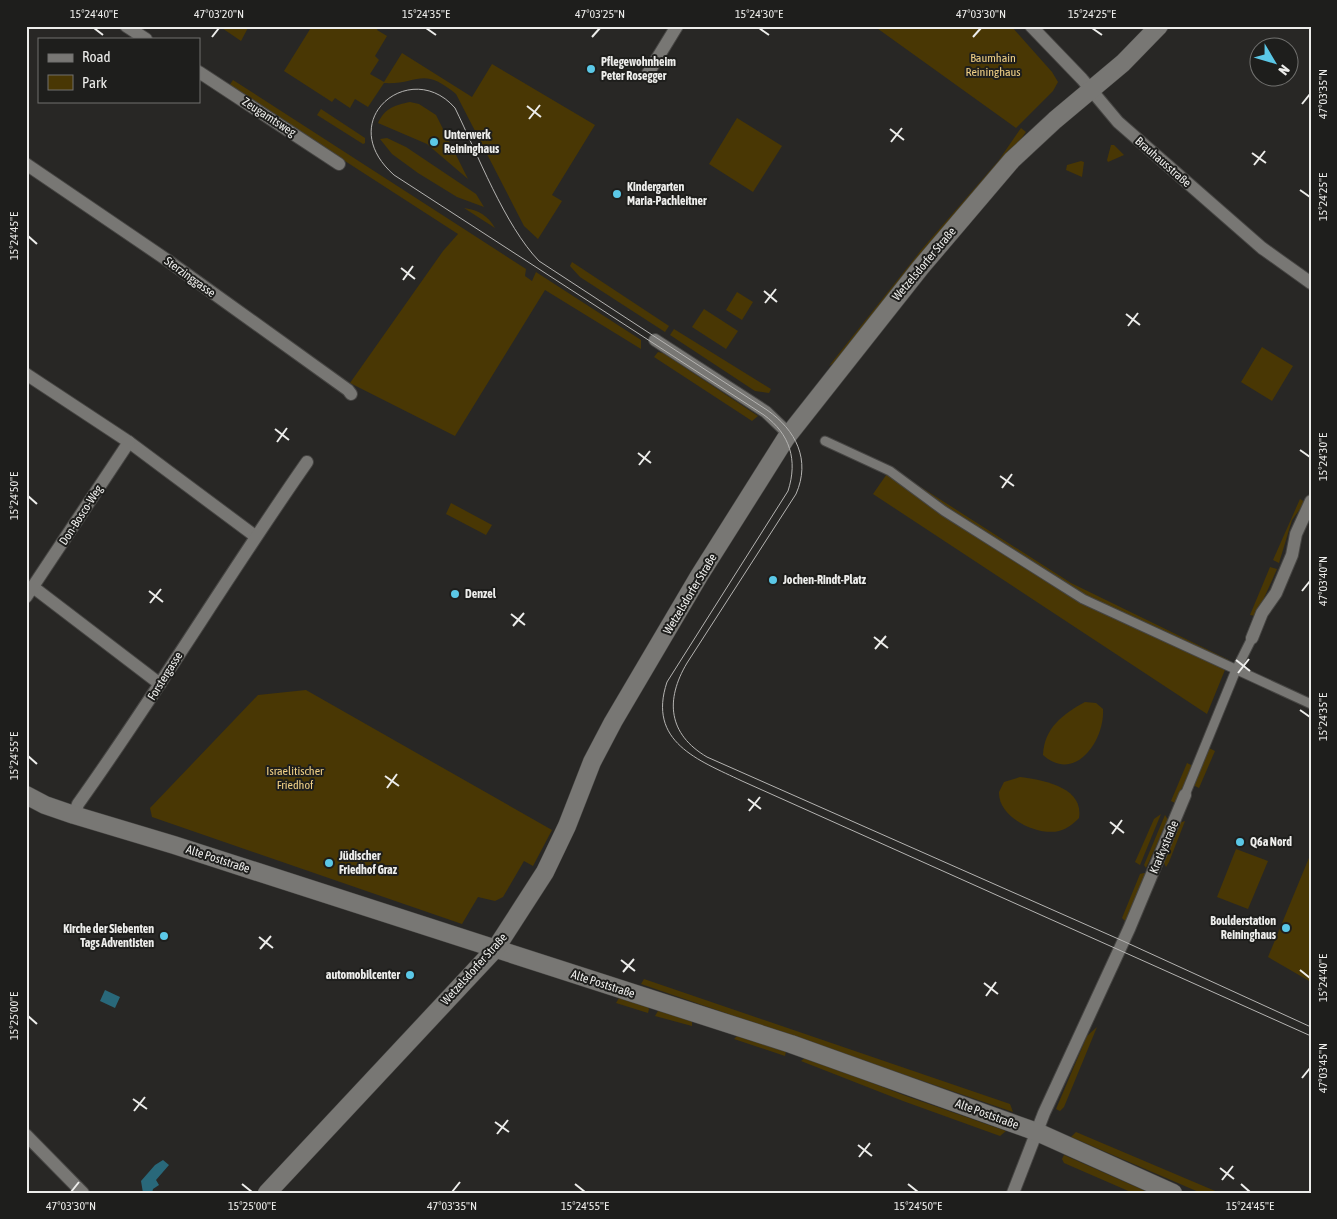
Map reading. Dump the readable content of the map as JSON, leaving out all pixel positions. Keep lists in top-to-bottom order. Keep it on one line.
{"streets":{"main road":["Wetzelsdorfer Straße","Alte Poststraße"],"street":["Zeugamtsweg","Brauhausstraße","Sterzinggasse","Don-Bosco-Weg","Forstergasse","Kratkystraße"]},"crossings":[["Brauhausstraße","Wetzelsdorfer Straße"],["Wetzelsdorfer Straße","Alte Poststraße"],["Don-Bosco-Weg","Forstergasse"],["Forstergasse","Alte Poststraße"],["Kratkystraße","Alte Poststraße"]],"parks":["Baumhain Reininghaus","Israelitischer Friedhof"],"places":["Pflegewohnheim Peter Rosegger","Unterwerk Reininghaus","Kindergarten Maria-Pachleitner","Jochen-Rindt-Platz","Denzel","Q6a Nord","Jüdischer Friedhof Graz","Boulderstation Reininghaus","Kirche der Siebenten Tags Adventisten","automobilcenter"],"legend":["Road","Park"],"north":"bottom right","coordinates":["15°24'40\"E","47°03'20\"N","15°24'35\"E","47°03'25\"N","15°24'30\"E","47°03'30\"N","15°24'25\"E","47°03'35\"N","15°24'45\"E","15°24'50\"E","47°03'40\"N","15°24'55\"E","15°25'00\"E","47°03'45\"N"]}
